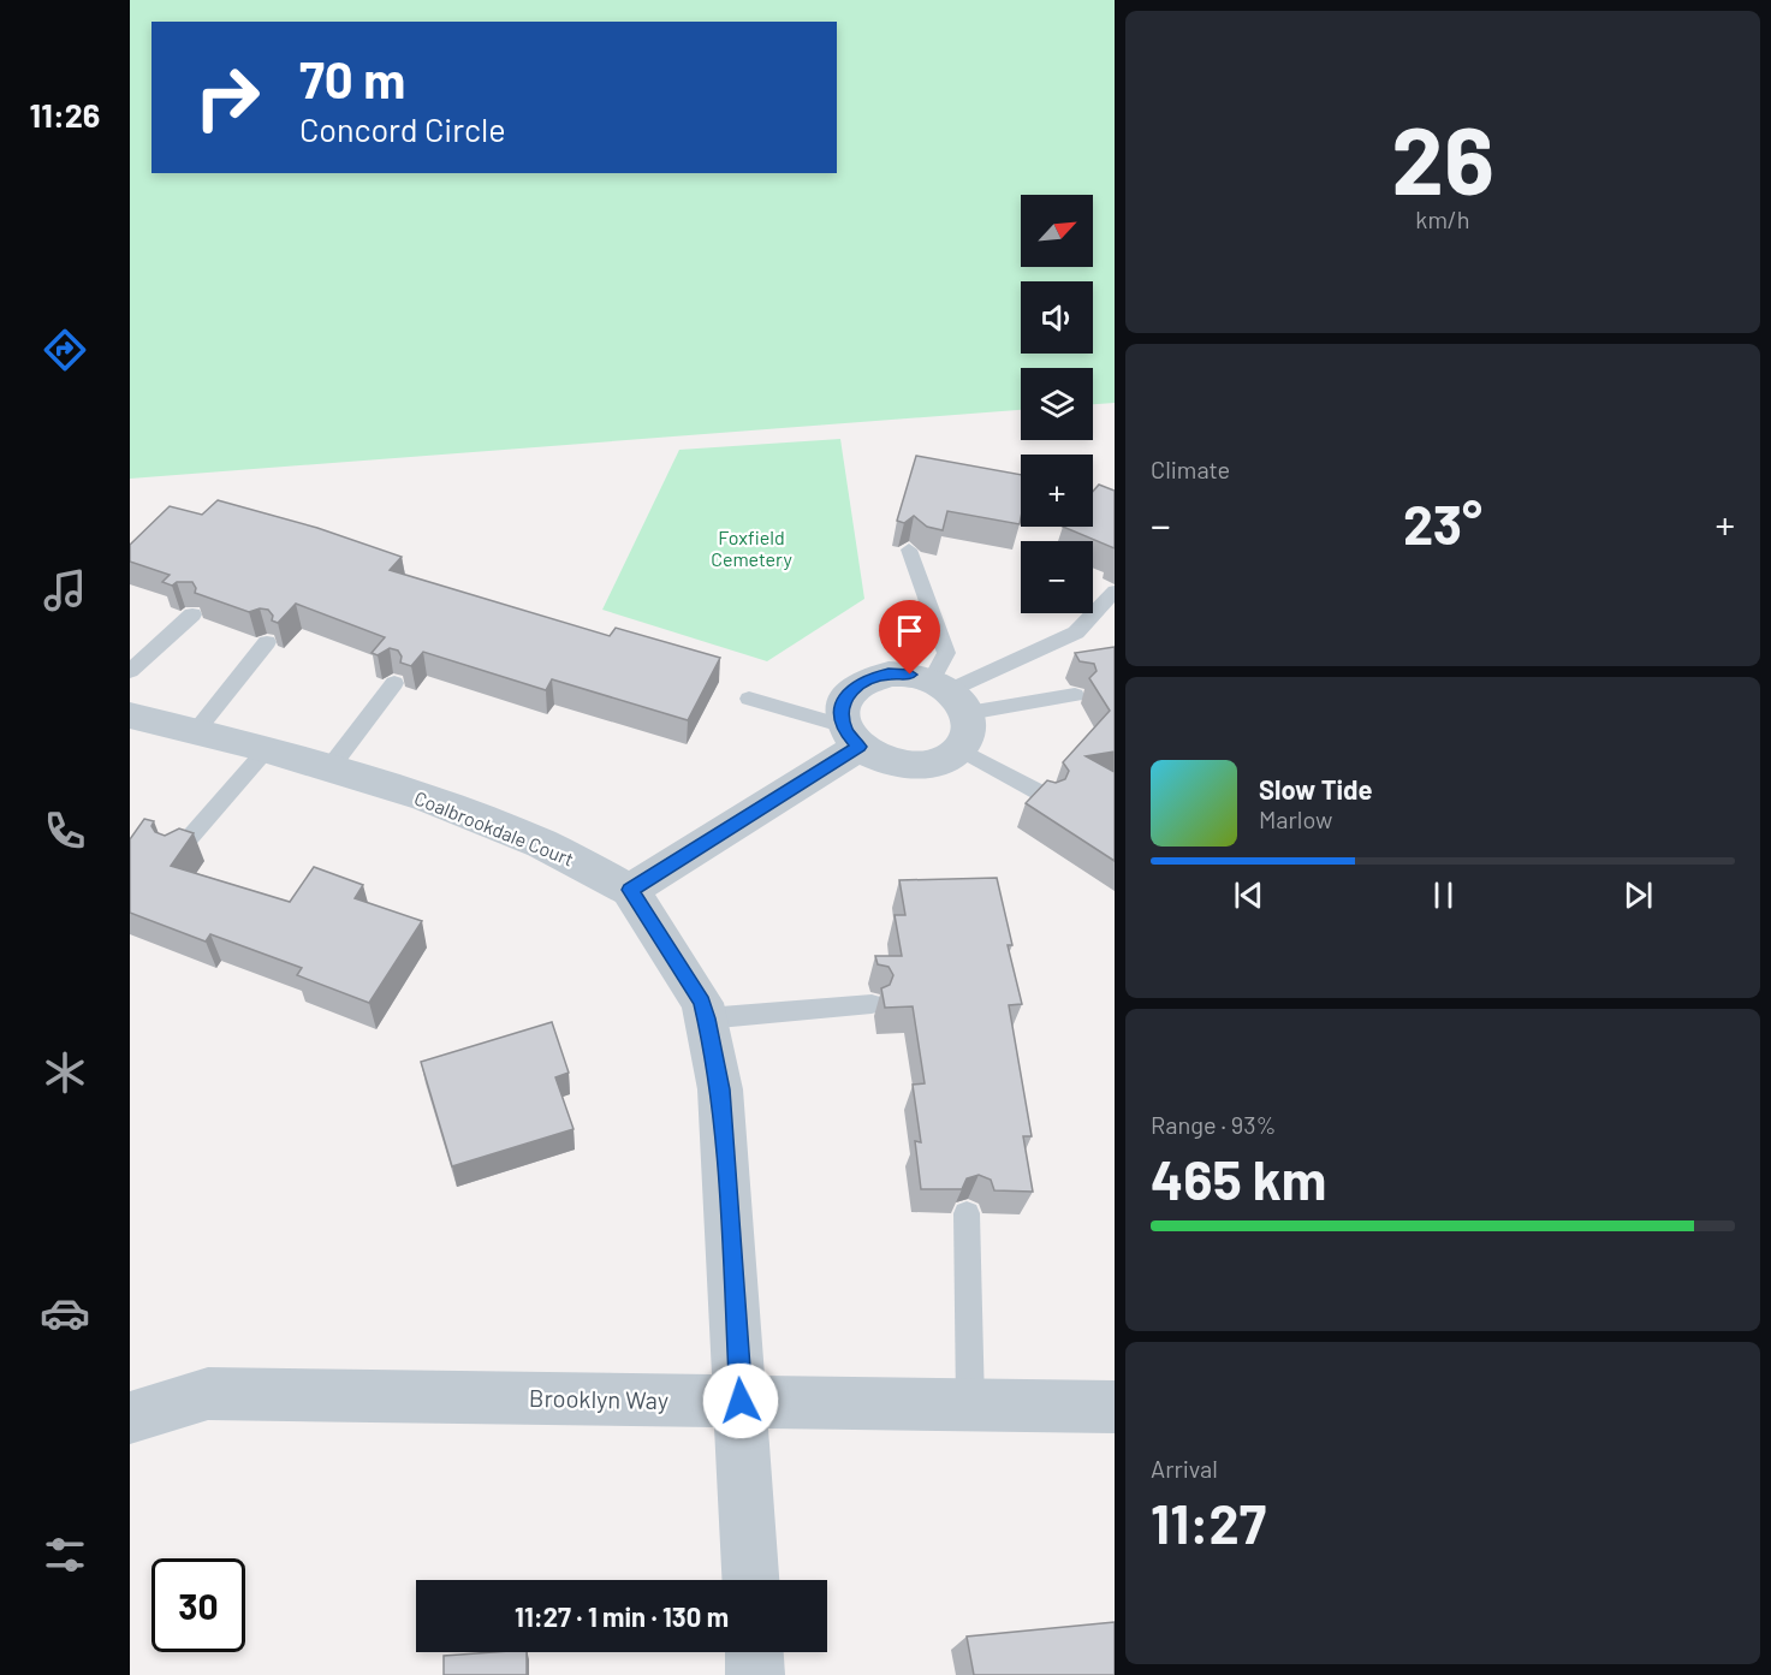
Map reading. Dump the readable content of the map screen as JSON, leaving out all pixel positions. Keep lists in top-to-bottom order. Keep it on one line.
{"streets":{"street":["Coalbrookdale Court","Brooklyn Way"]},"crossings":[["Coalbrookdale Court","Brooklyn Way"]],"parks":["Foxfield Cemetery"],"north":"top right","page":{"tabs":"11:26","tile":[["26","km/h"],"Climate",["Range · 93%","465 km"],["Arrival","11:27"]],"turn":["70 m","Concord Circle"],"map_buttons":["+","−"],"heat":["−","23°","+"],"song":["Slow Tide","Marlow"],"limit":"30","trip":"11:27 · 1 min · 130 m"}}
